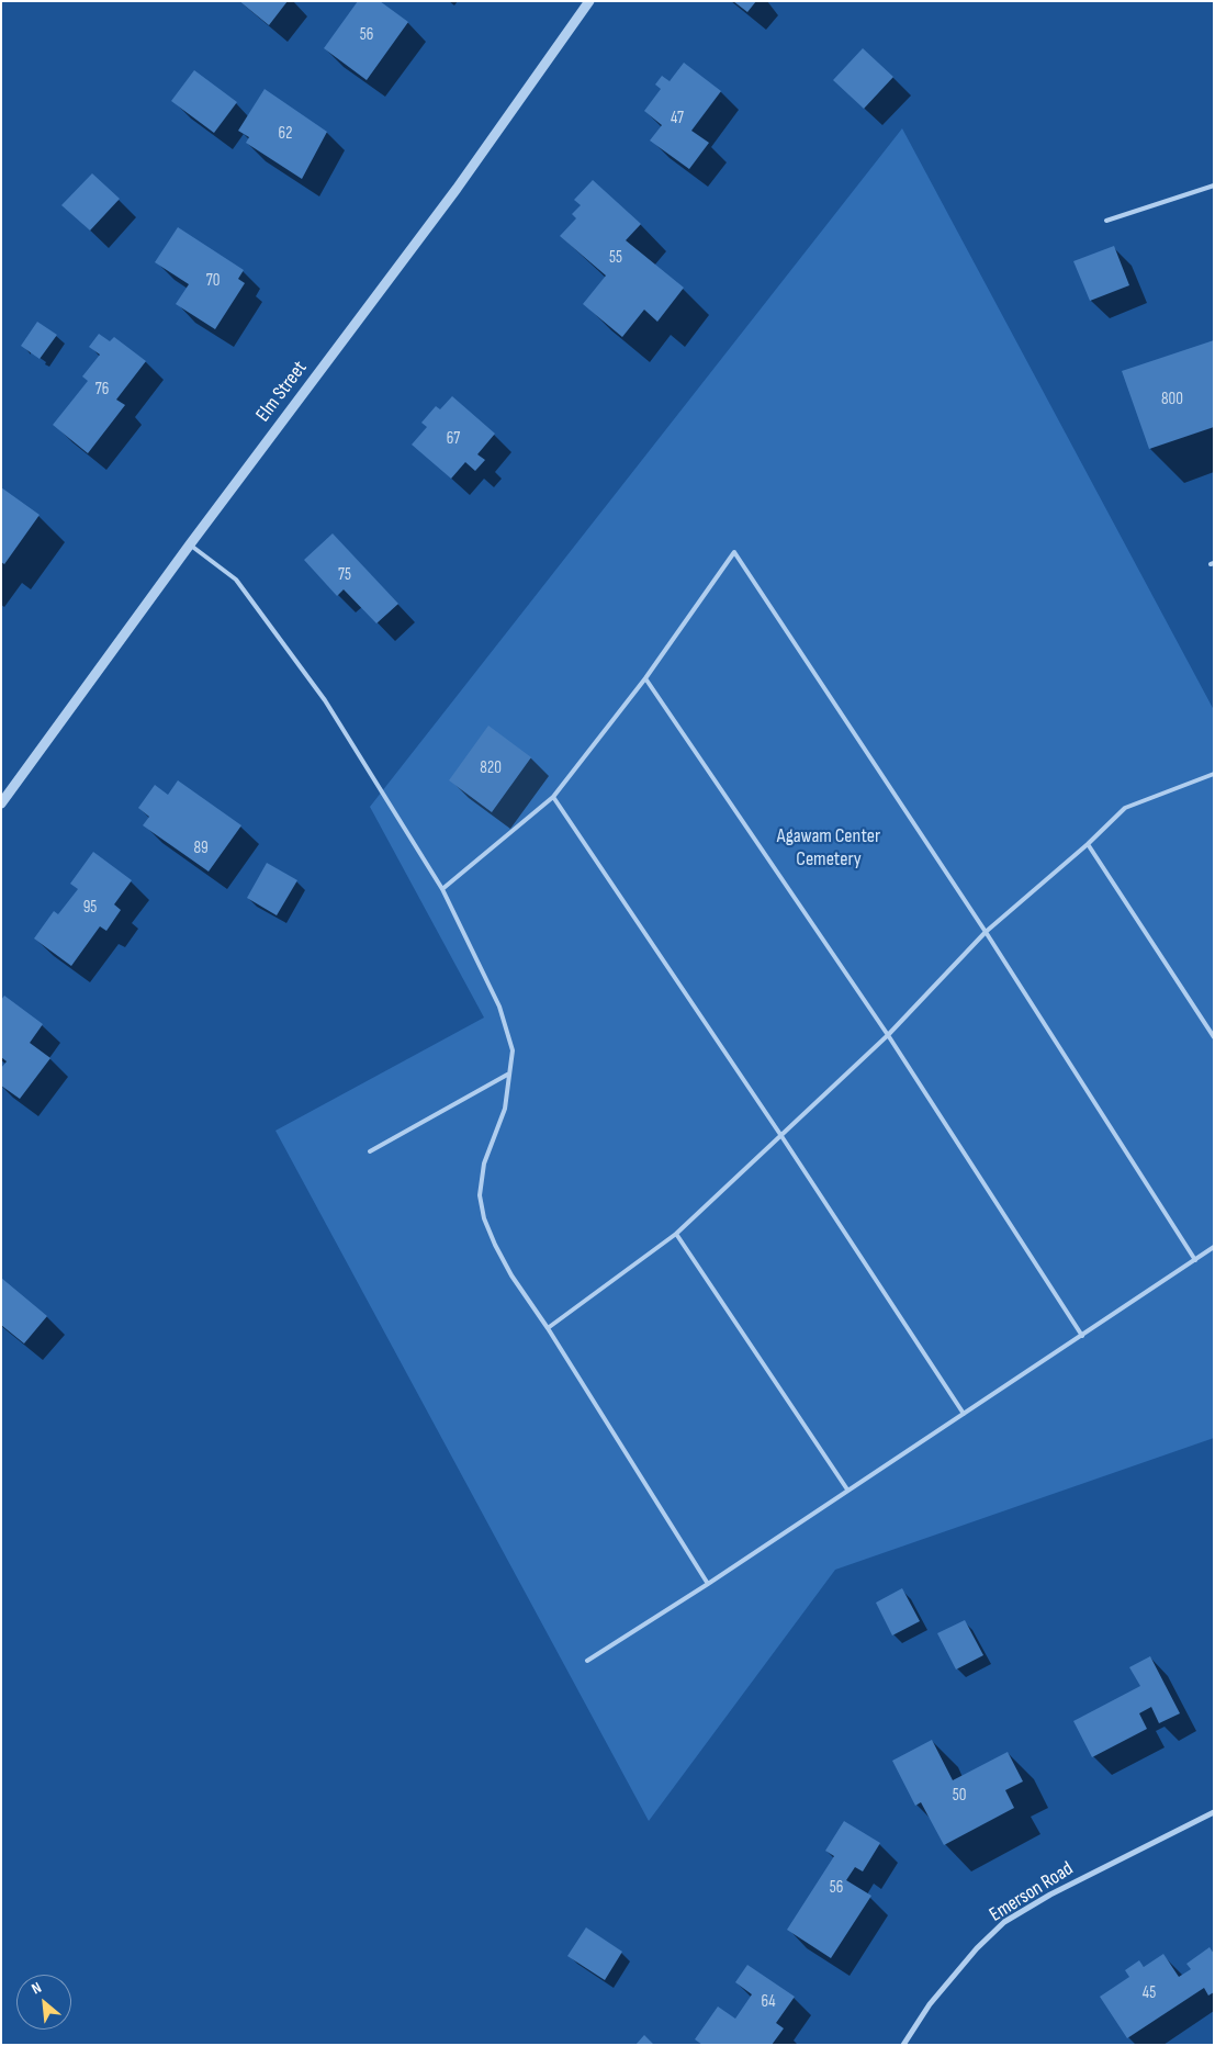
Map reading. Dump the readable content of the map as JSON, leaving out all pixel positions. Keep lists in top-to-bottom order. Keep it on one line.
{"streets":{"street":["Elm Street","Emerson Road"]},"parks":["Agawam Center Cemetery"],"house_numbers":["56","47","62","55","70","76","800","67","75","820","89","95","50","56","45","64"],"north":"top left"}
